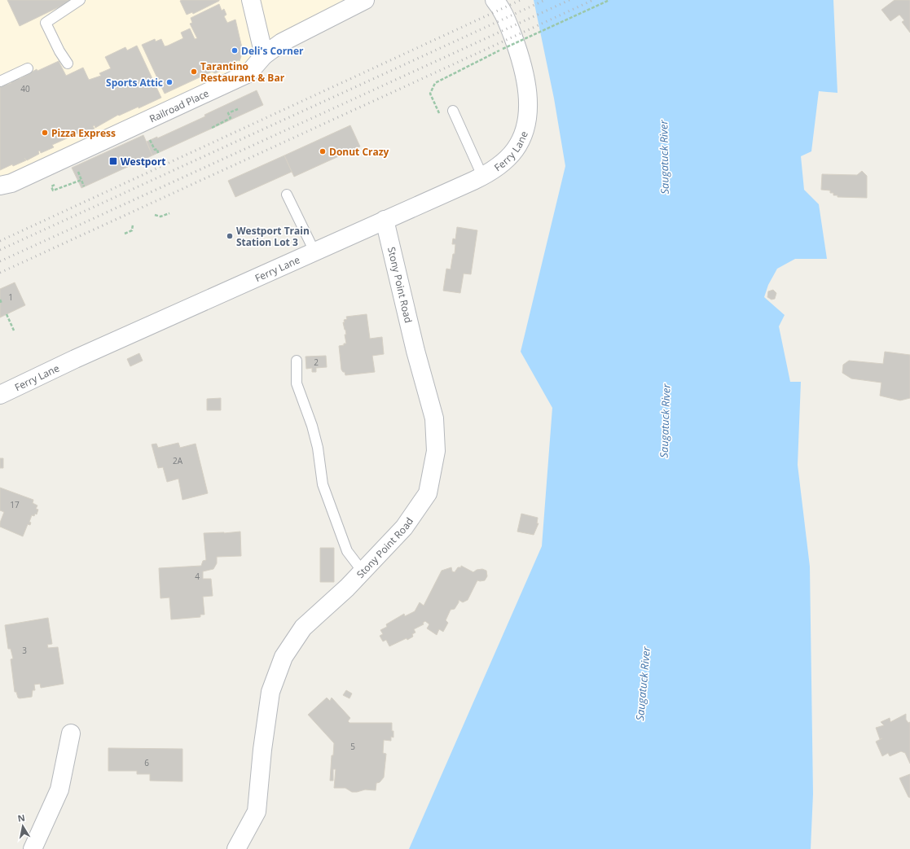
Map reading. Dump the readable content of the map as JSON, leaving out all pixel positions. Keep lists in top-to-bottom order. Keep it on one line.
{"streets":{"street":["Railroad Place","Ferry Lane","Stony Point Road"]},"crossings":[["Ferry Lane","Stony Point Road"]],"water":["Saugatuck River"],"places":{"other":["Deli's Corner","Tarantino Restaurant & Bar","Sports Attic","Pizza Express","Donut Crazy","Westport Train Station Lot 3"],"transit":["Westport"]},"house_numbers":["40","1","2","2A","17","4","3","5","6"],"north":"top"}
